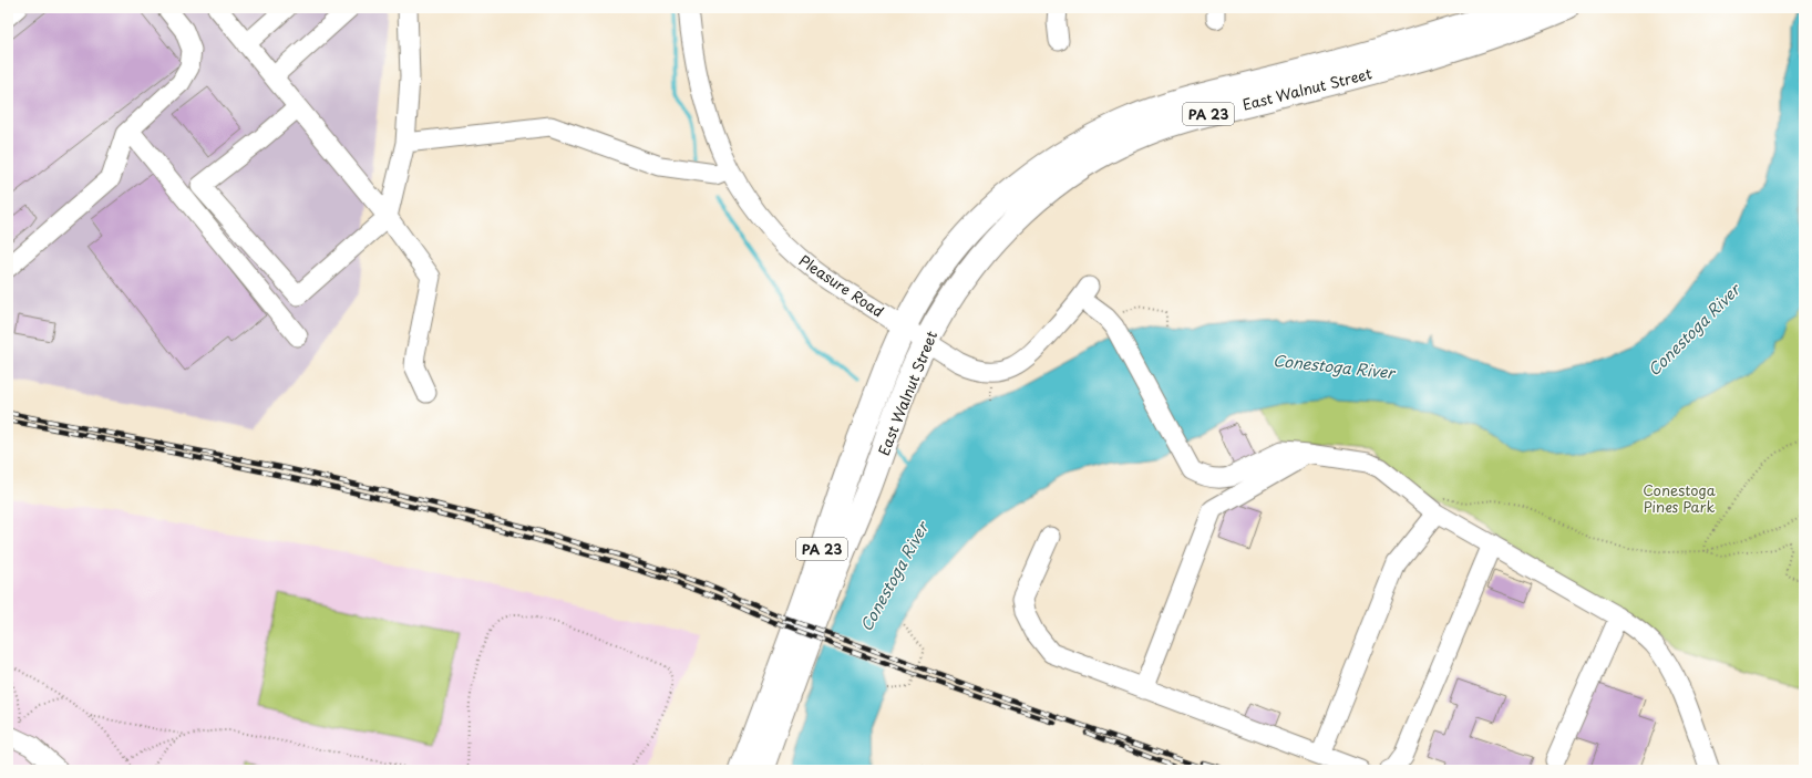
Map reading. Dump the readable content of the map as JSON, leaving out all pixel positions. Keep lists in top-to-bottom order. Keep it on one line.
{"streets":{"main road":["East Walnut Street","PA 23"],"street":["Pleasure Road"]},"crossings":[["East Walnut Street","Pleasure Road"]],"water":["Conestoga River"],"parks":["Conestoga Pines Park"]}
